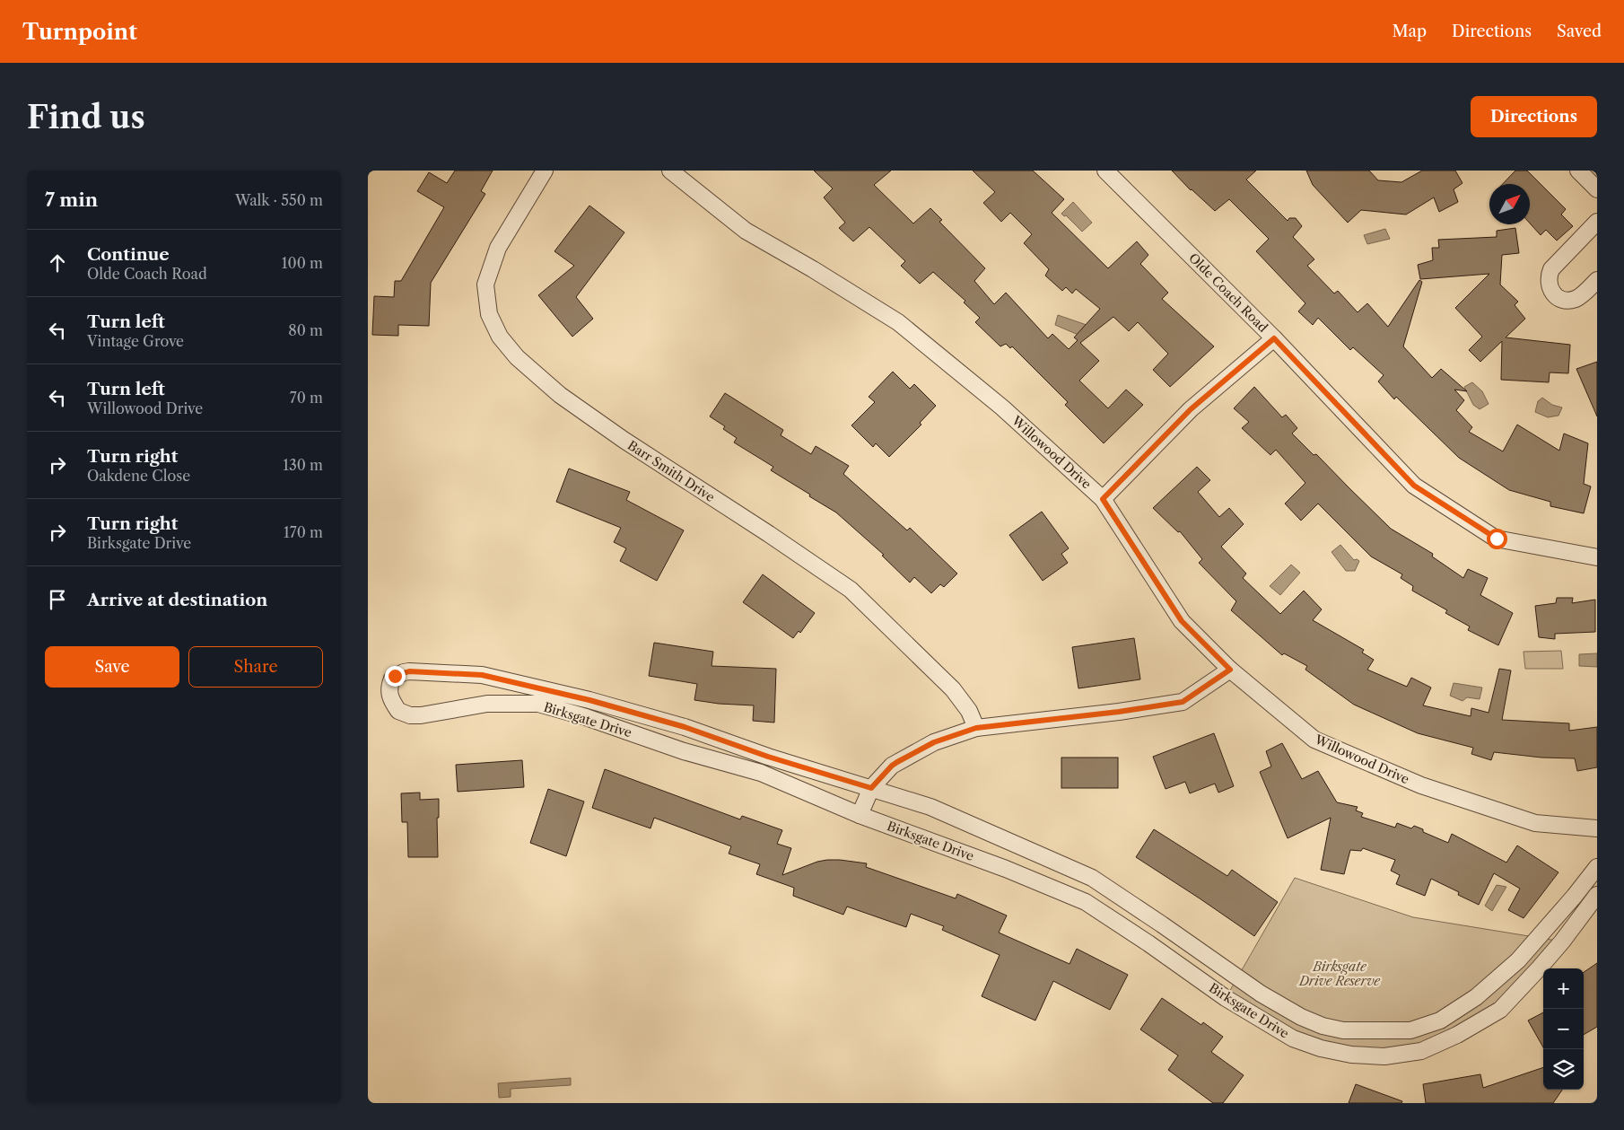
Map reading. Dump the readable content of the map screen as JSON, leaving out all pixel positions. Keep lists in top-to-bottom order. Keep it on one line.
{"streets":{"street":["Olde Coach Road","Willowood Drive","Barr Smith Drive","Birksgate Drive"]},"parks":["Birksgate Drive Reserve"],"north":"top right","page":{"header":"Turnpoint","nav":["Map","Directions","Saved"],"buttons":["Directions",["Save","Share"]],"title":"Find us","heading":["7 min","Walk · 550 m"],"list":[["Continue","Olde Coach Road","100 m"],["Turn left","Vintage Grove","80 m"],["Turn left","Willowood Drive","70 m"],["Turn right","Oakdene Close","130 m"],["Turn right","Birksgate Drive","170 m"],"Arrive at destination"],"map_buttons":["+","−"]}}
